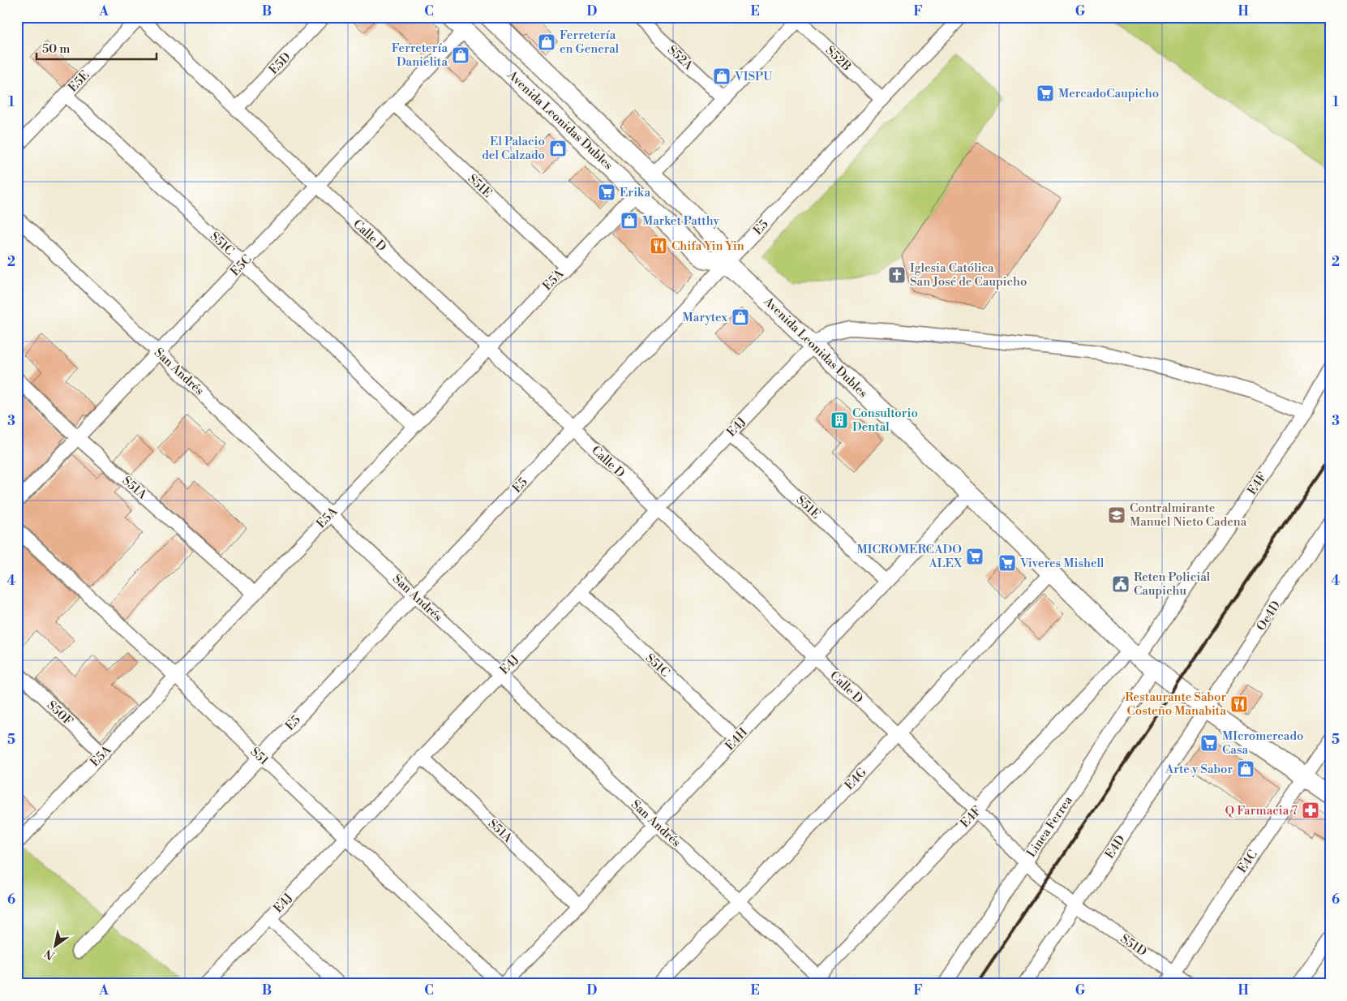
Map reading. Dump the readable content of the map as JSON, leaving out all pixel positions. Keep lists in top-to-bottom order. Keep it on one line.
{"streets":{"main road":["Avenida Leonidas Dubles"],"street":["S52A","S52B","E5D","E5E","S51E","E5","Calle D","S51C","E5C","E5A","San Andrés","E4J","E4F","S51A","Oe4D","S50F","E4H","S51","E4G","Linea Ferrea","E4D","E4C","S51D"]},"crossings":[["S52B","E5"],["E5D","Calle D"],["E5E","Calle D"],["E5E","S51C"],["Avenida Leonidas Dubles","E5"],["Avenida Leonidas Dubles","E5C"],["Avenida Leonidas Dubles","E5A"],["Avenida Leonidas Dubles","E4J"],["Avenida Leonidas Dubles","E4F"],["Avenida Leonidas Dubles","Oe4D"],["Avenida Leonidas Dubles","E4H"],["Avenida Leonidas Dubles","E4G"],["Avenida Leonidas Dubles","Linea Ferrea"],["Avenida Leonidas Dubles","E4D"],["Avenida Leonidas Dubles","E4C"],["S51E","E5C"],["S51E","E5A"],["S51E","E4J"],["S51E","E4H"],["E5","Calle D"],["E5","San Andrés"],["E5","S51"],["Calle D","E5C"],["Calle D","E5A"],["Calle D","E4J"],["Calle D","E4F"],["Calle D","E4H"],["Calle D","E4G"],["Calle D","Linea Ferrea"],["Calle D","E4D"],["Calle D","S51D"],["S51C","E5C"],["S51C","E5A"],["S51C","E4J"],["S51C","E4H"],["E5C","San Andrés"],["E5C","S51A"],["E5A","San Andrés"],["E5A","S51A"],["E5A","S50F"],["E5A","S51"],["San Andrés","E4J"],["San Andrés","E4F"],["San Andrés","E4H"],["San Andrés","E4G"],["E4J","E4F"],["E4J","S51A"],["E4J","S51"],["S51A","E4H"],["Oe4D","E4D"],["E4D","S51D"],["E4C","S51D"]],"places":{"shop":["Ferretería en General","Ferretería Danielita","VISPU","El Palacio del Calzado","Market Patthy","Marytex","Arte y Sabor"],"supermarket":["MercadoCaupicho","Erika","MICROMERCADO ALEX","Viveres Mishell","MIcromercado Casa"],"restaurant":["Chifa Yin Yin","Restaurante Sabor Costeño Manabita"],"church":["Iglesia Católica San José de Caupicho"],"building":["Consultorio Dental"],"school or university":["Contralmirante Manuel Nieto Cadena"],"public building":["Reten Policial Caupichu"],"pharmacy":["Q Farmacia 7"]},"scale_bar":"50 m","north":"bottom left","grid":{"columns":["A","B","C","D","E","F","G","H"],"rows":["1","2","3","4","5","6"]}}
